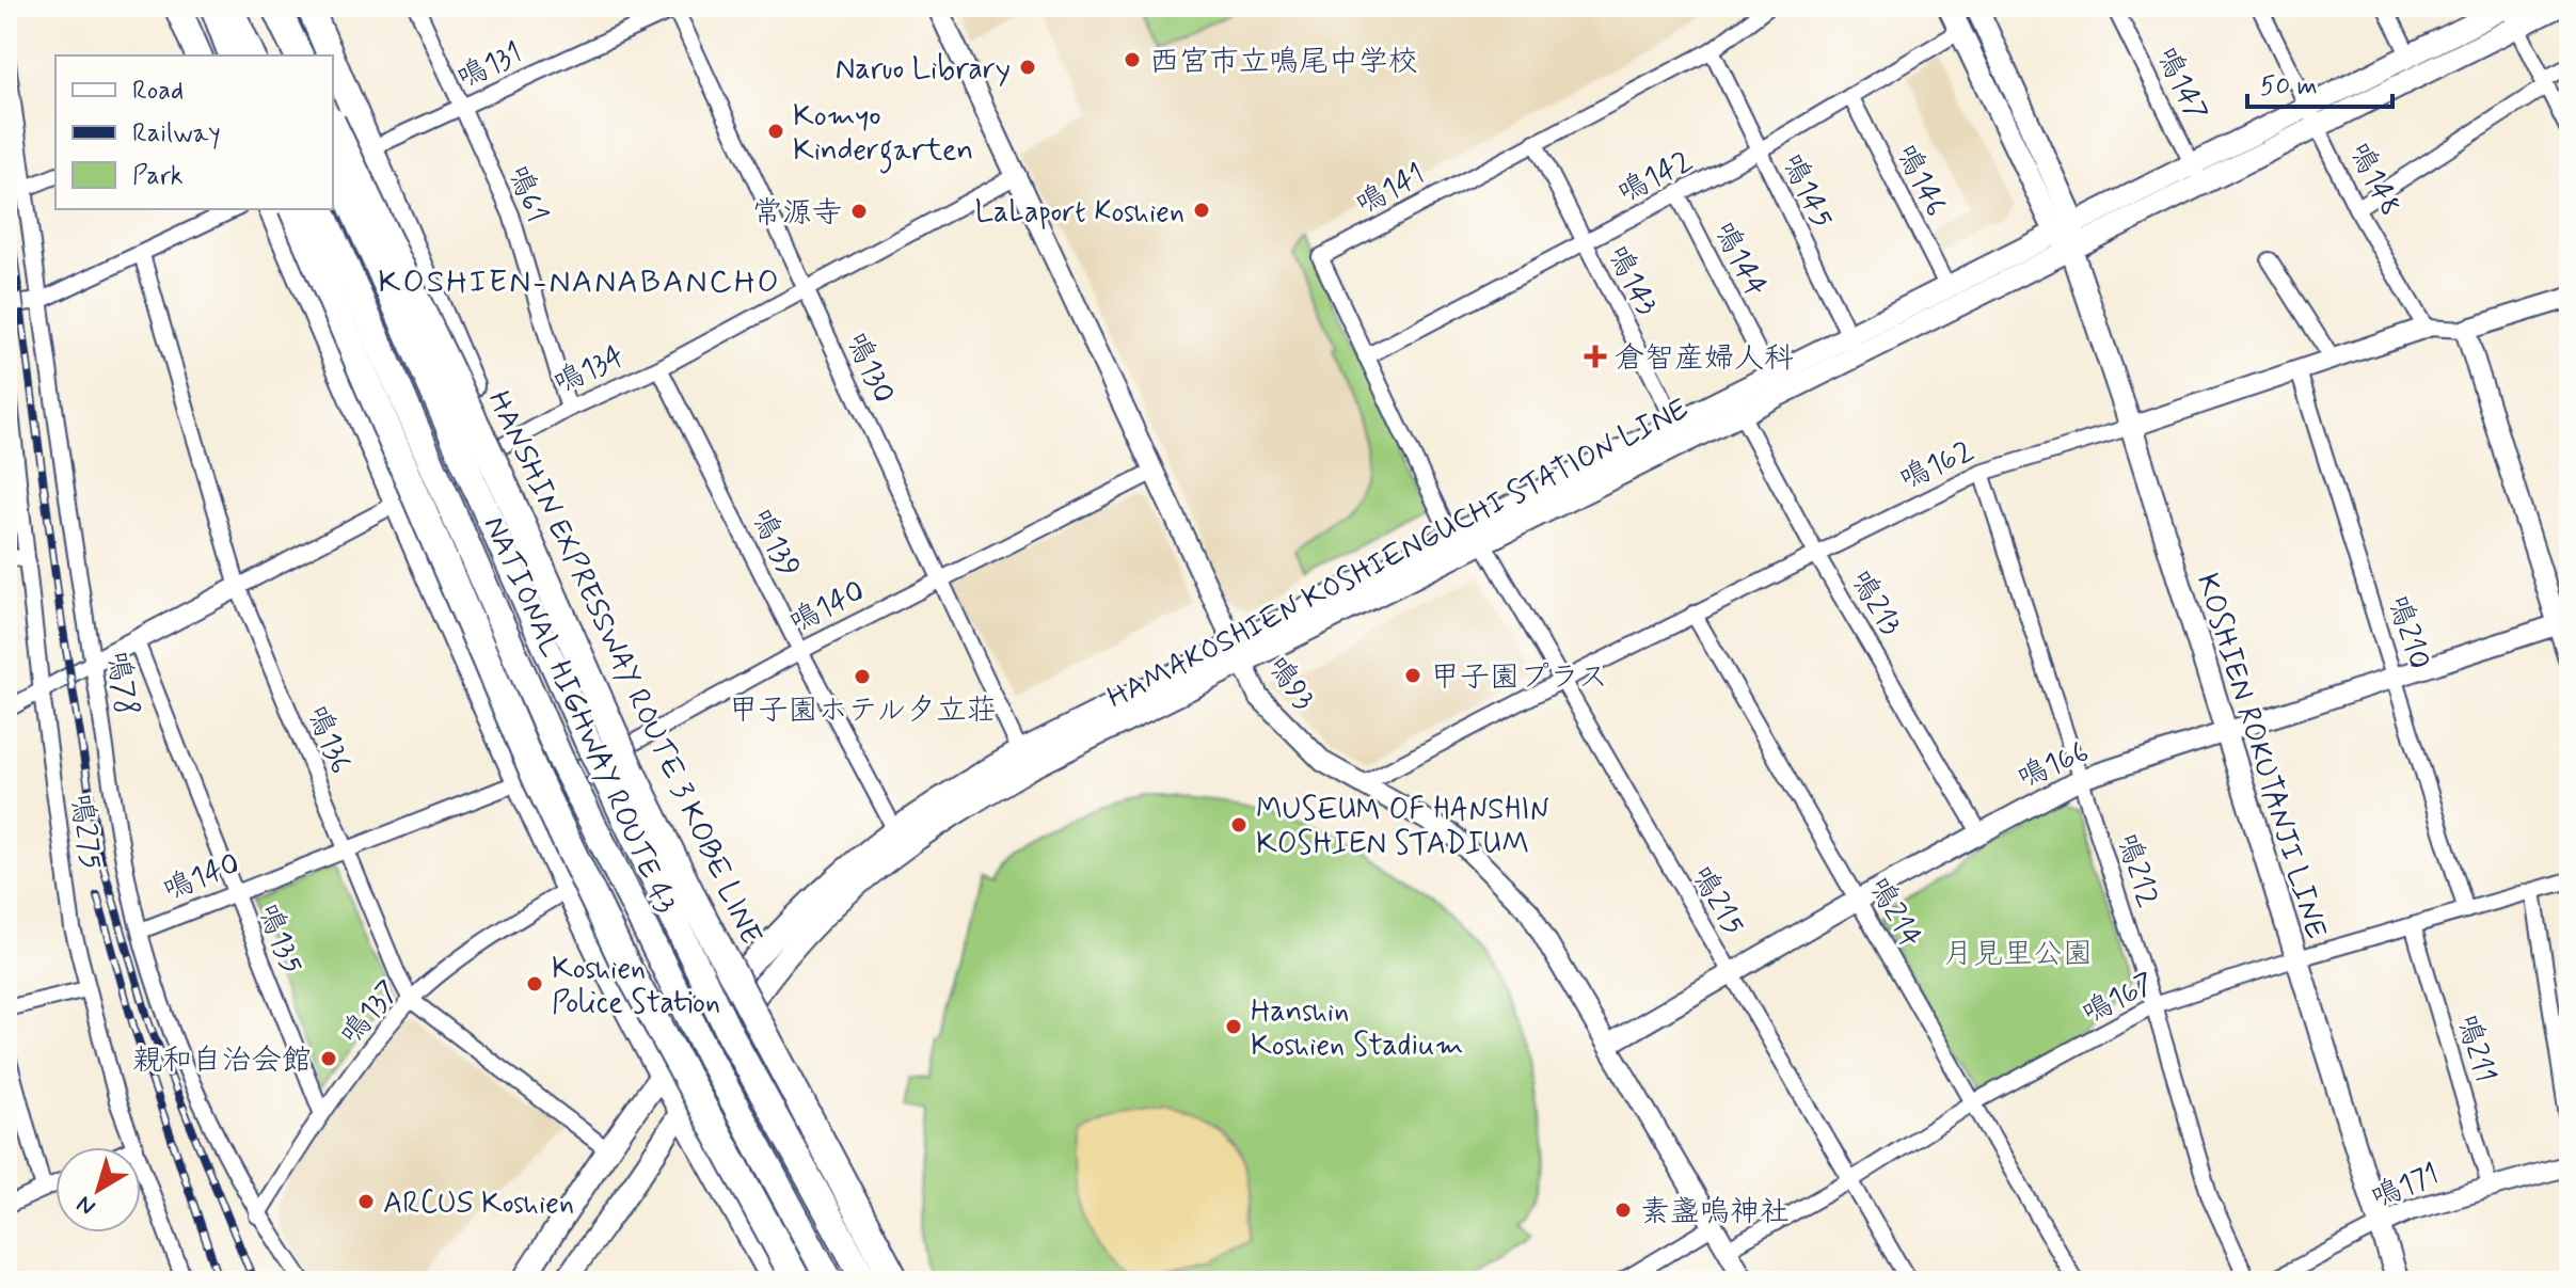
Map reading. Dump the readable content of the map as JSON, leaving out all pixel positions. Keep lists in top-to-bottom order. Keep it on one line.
{"streets":{"highway":["HANSHIN EXPRESSWAY ROUTE 3 KOBE LINE","NATIONAL HIGHWAY ROUTE 43"],"main road":["HAMAKOSHIEN KOSHIENGUCHI STATION LINE","KOSHIEN ROKUTANJI LINE"],"street":["鳴131","鳴147","鳴142","鳴148","鳴146","鳴141","鳴145","鳴61","鳴144","鳴143","鳴130","鳴134","鳴162","鳴139","鳴213","鳴140","鳴210","鳴93","鳴78","鳴136","鳴166","鳴275","鳴212","鳴215","鳴214","鳴135","鳴167","鳴137","鳴211","鳴171"]},"crossings":[["鳴131","鳴61"],["鳴131","鳴130"],["鳴147","HAMAKOSHIEN KOSHIENGUCHI STATION LINE"],["鳴142","鳴146"],["鳴142","鳴141"],["鳴142","鳴145"],["鳴142","鳴144"],["鳴142","鳴143"],["鳴148","鳴162"],["鳴148","HAMAKOSHIEN KOSHIENGUCHI STATION LINE"],["鳴146","HAMAKOSHIEN KOSHIENGUCHI STATION LINE"],["鳴141","鳴145"],["鳴141","鳴143"],["鳴141","HAMAKOSHIEN KOSHIENGUCHI STATION LINE"],["鳴145","HAMAKOSHIEN KOSHIENGUCHI STATION LINE"],["鳴61","鳴134"],["鳴144","HAMAKOSHIEN KOSHIENGUCHI STATION LINE"],["鳴143","HAMAKOSHIEN KOSHIENGUCHI STATION LINE"],["鳴130","鳴134"],["鳴130","HAMAKOSHIEN KOSHIENGUCHI STATION LINE"],["鳴130","鳴140"],["鳴134","鳴139"],["鳴134","鳴93"],["鳴134","鳴78"],["鳴134","鳴136"],["鳴134","鳴135"],["鳴162","鳴213"],["鳴162","鳴210"],["鳴162","鳴93"],["鳴162","KOSHIEN ROKUTANJI LINE"],["鳴162","鳴212"],["鳴162","鳴215"],["鳴162","鳴214"],["鳴139","HAMAKOSHIEN KOSHIENGUCHI STATION LINE"],["鳴139","鳴140"],["HAMAKOSHIEN KOSHIENGUCHI STATION LINE","鳴213"],["HAMAKOSHIEN KOSHIENGUCHI STATION LINE","鳴93"],["HAMAKOSHIEN KOSHIENGUCHI STATION LINE","鳴136"],["HAMAKOSHIEN KOSHIENGUCHI STATION LINE","KOSHIEN ROKUTANJI LINE"],["HAMAKOSHIEN KOSHIENGUCHI STATION LINE","鳴215"],["鳴213","鳴166"],["鳴140","鳴93"],["鳴140","鳴78"],["鳴140","鳴136"],["鳴140","鳴135"],["鳴210","鳴166"],["鳴210","鳴167"],["鳴93","鳴166"],["鳴93","鳴167"],["鳴78","鳴137"],["鳴136","鳴137"],["KOSHIEN ROKUTANJI LINE","鳴166"],["KOSHIEN ROKUTANJI LINE","鳴167"],["KOSHIEN ROKUTANJI LINE","鳴171"],["鳴166","鳴212"],["鳴166","鳴215"],["鳴166","鳴214"],["鳴212","鳴167"],["鳴215","鳴167"],["鳴214","鳴167"],["鳴135","鳴137"],["鳴167","鳴211"],["鳴211","鳴171"]],"districts":["KOSHIEN-NANABANCHO"],"parks":["月見里公園"],"places":{"other":["西宮市立鳴尾中学校","Naruo Library","Komyo Kindergarten","LaLaport Koshien","常源寺","甲子園プラス","甲子園ホテル夕立荘","MUSEUM OF HANSHIN KOSHIEN STADIUM","Koshien Police Station","Hanshin Koshien Stadium","親和自治会館","ARCUS Koshien","素盞嗚神社"],"health":["倉智産婦人科"]},"legend":["Road","Railway","Park"],"scale_bar":"50 m","north":"bottom left"}
